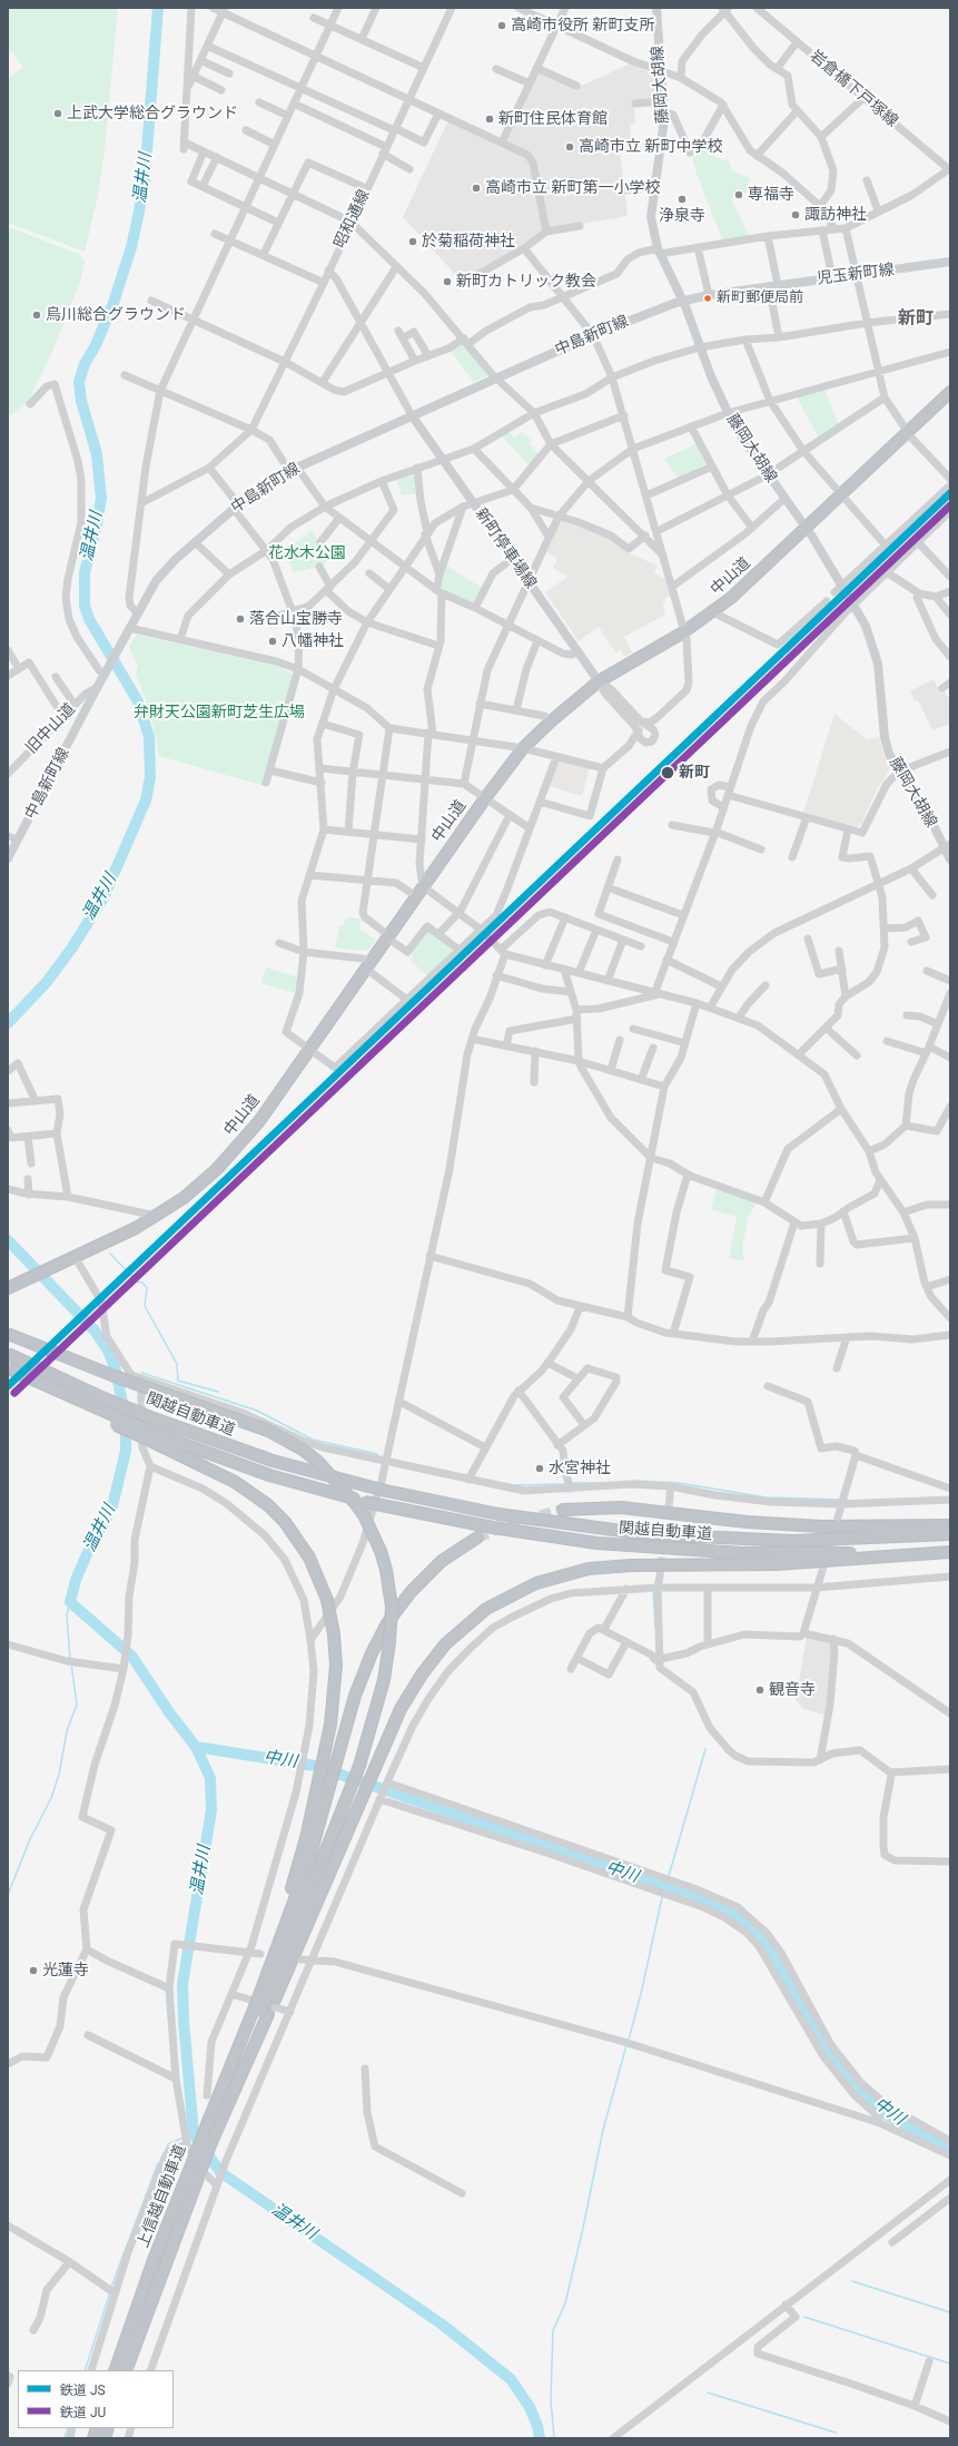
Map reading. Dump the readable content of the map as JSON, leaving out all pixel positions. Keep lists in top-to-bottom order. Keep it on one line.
{"streets":{"highway":["中山道","関越自動車道","上信越自動車道"],"main road":["藤岡大胡線","児玉新町線","中島新町線","新町停車場線"],"street":["岩倉橋下戸塚線","昭和通線","旧中山道"]},"crossings":[["藤岡大胡線","児玉新町線"],["藤岡大胡線","中島新町線"],["藤岡大胡線","中山道"],["児玉新町線","中島新町線"],["中島新町線","新町停車場線"],["中島新町線","旧中山道"],["新町停車場線","中山道"]],"districts":["新町"],"water":["温井川","中川"],"parks":["花水木公園","弁財天公園新町芝生広場"],"places":["高崎市役所 新町支所","上武大学総合グラウンド","新町住民体育館","高崎市立 新町中学校","高崎市立 新町第一小学校","専福寺","浄泉寺","諏訪神社","於菊稲荷神社","新町カトリック教会","新町郵便局前","烏川総合グラウンド","落合山宝勝寺","八幡神社","新町","水宮神社","観音寺","光蓮寺"],"lines":["rail line JS","rail line JU"],"legend":["鉄道 JS","鉄道 JU"]}
